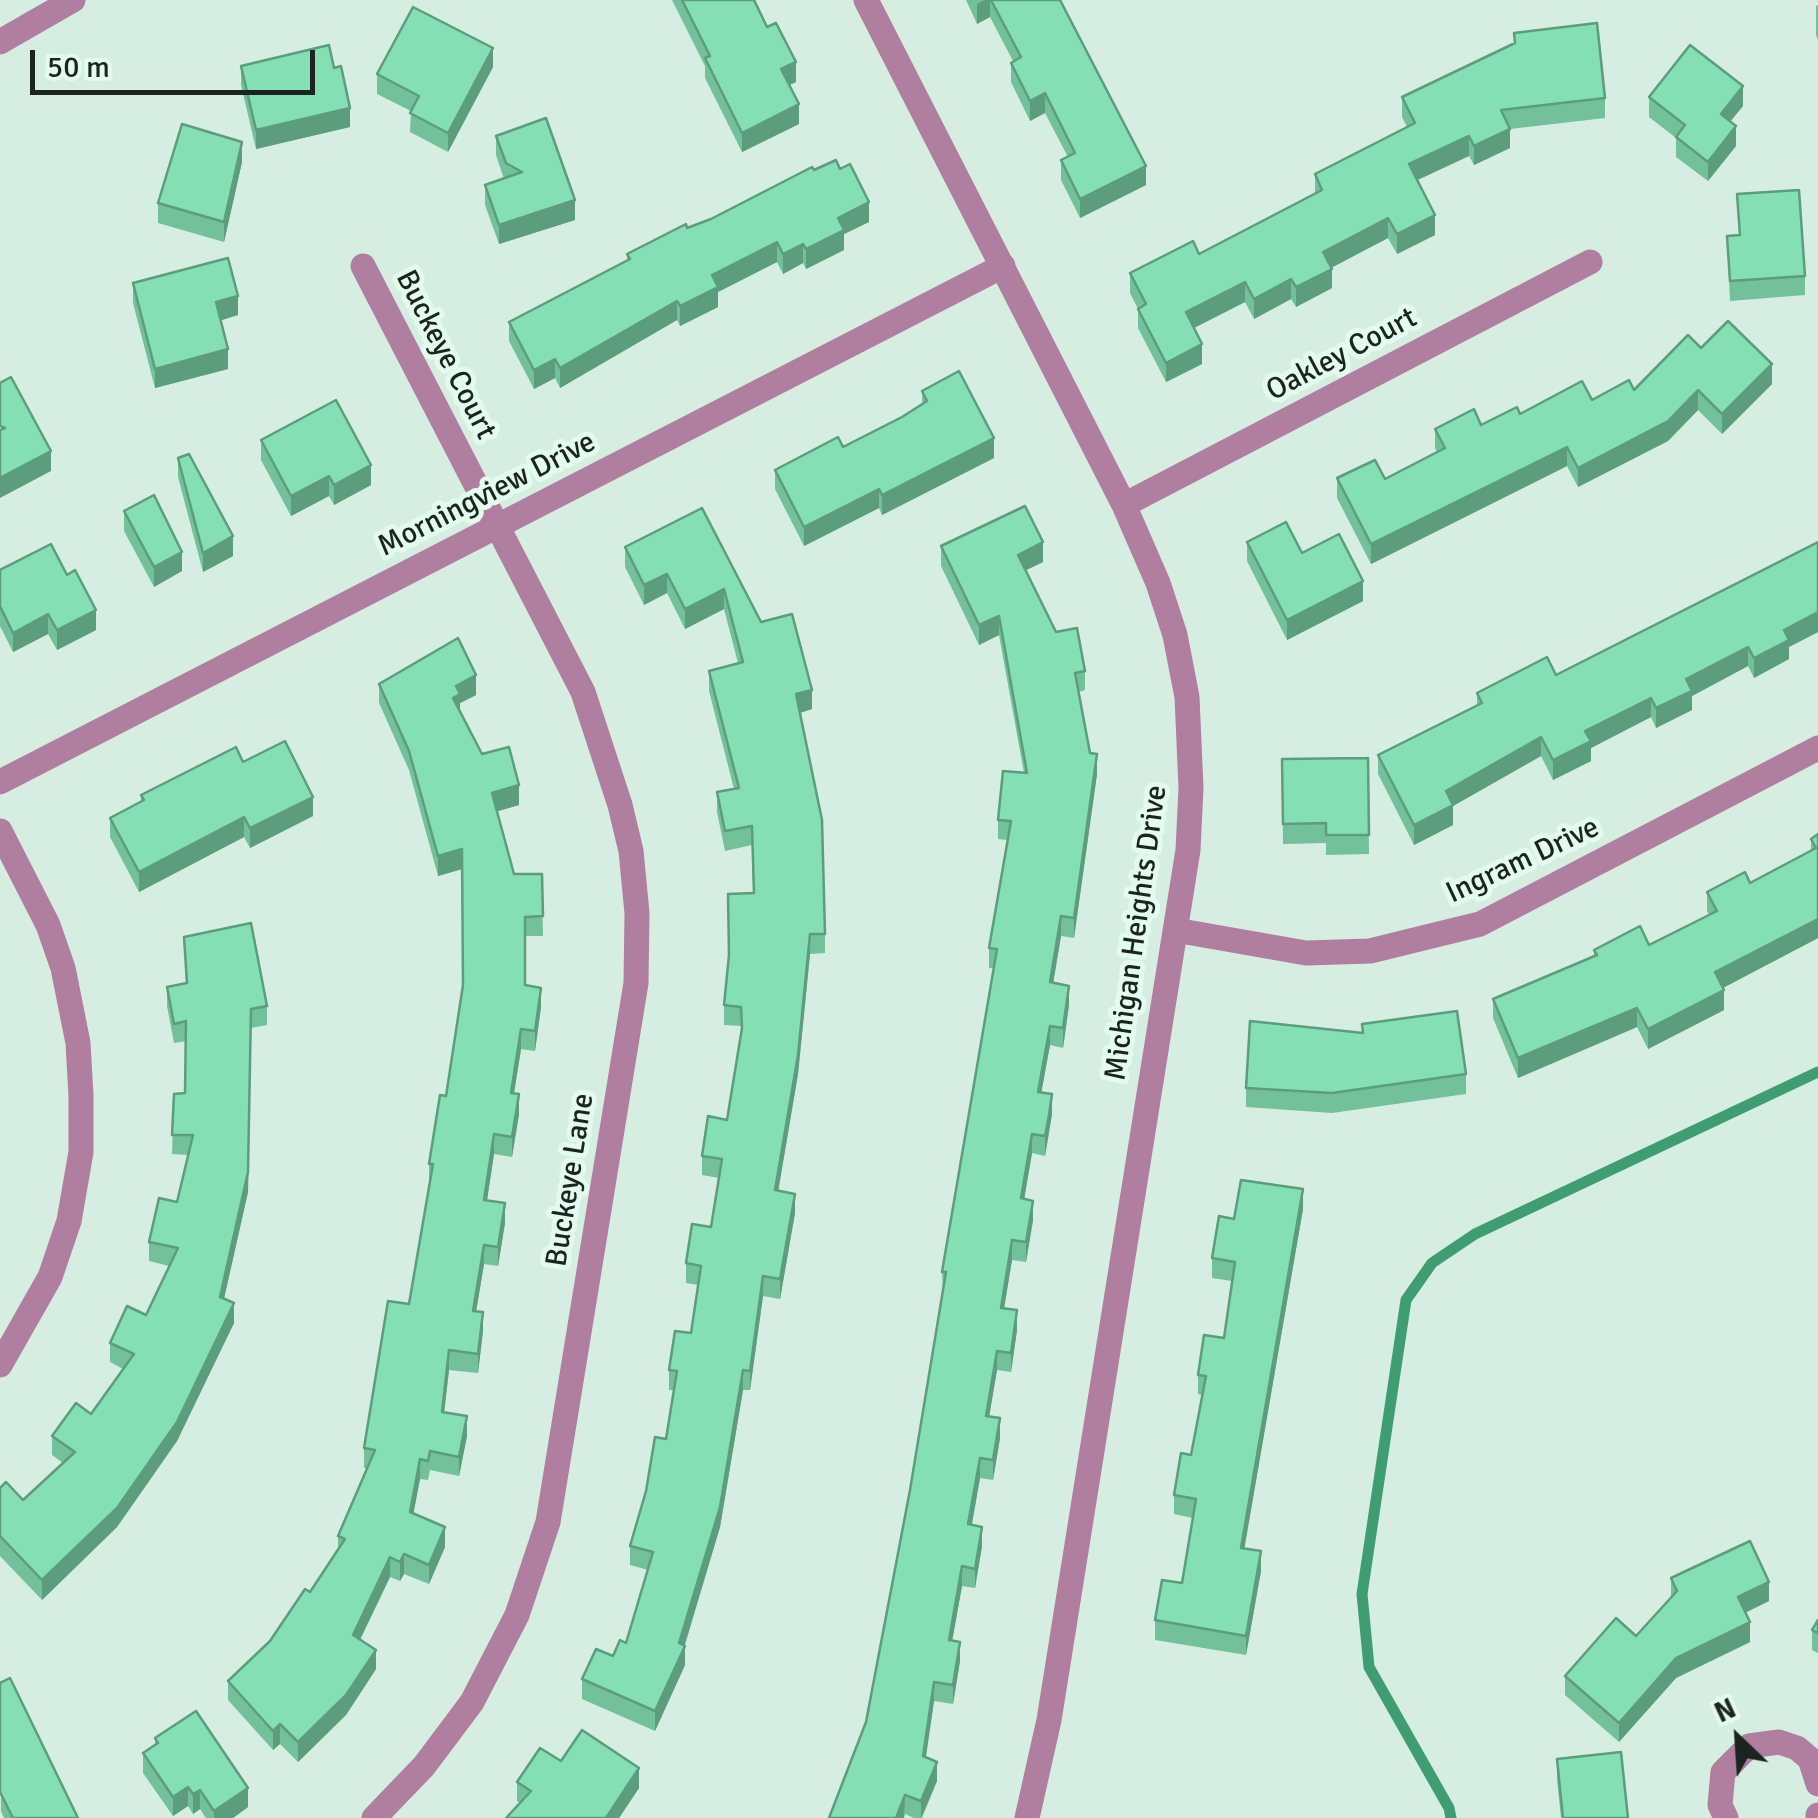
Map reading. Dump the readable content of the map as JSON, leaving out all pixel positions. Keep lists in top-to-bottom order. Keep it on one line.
{"streets":{"street":["Buckeye Court","Oakley Court","Morningview Drive","Ingram Drive","Michigan Heights Drive","Buckeye Lane"]},"crossings":[["Buckeye Court","Morningview Drive"],["Buckeye Court","Buckeye Lane"],["Oakley Court","Michigan Heights Drive"],["Morningview Drive","Michigan Heights Drive"],["Morningview Drive","Buckeye Lane"],["Ingram Drive","Michigan Heights Drive"]],"scale_bar":"50 m","north":"top left"}
